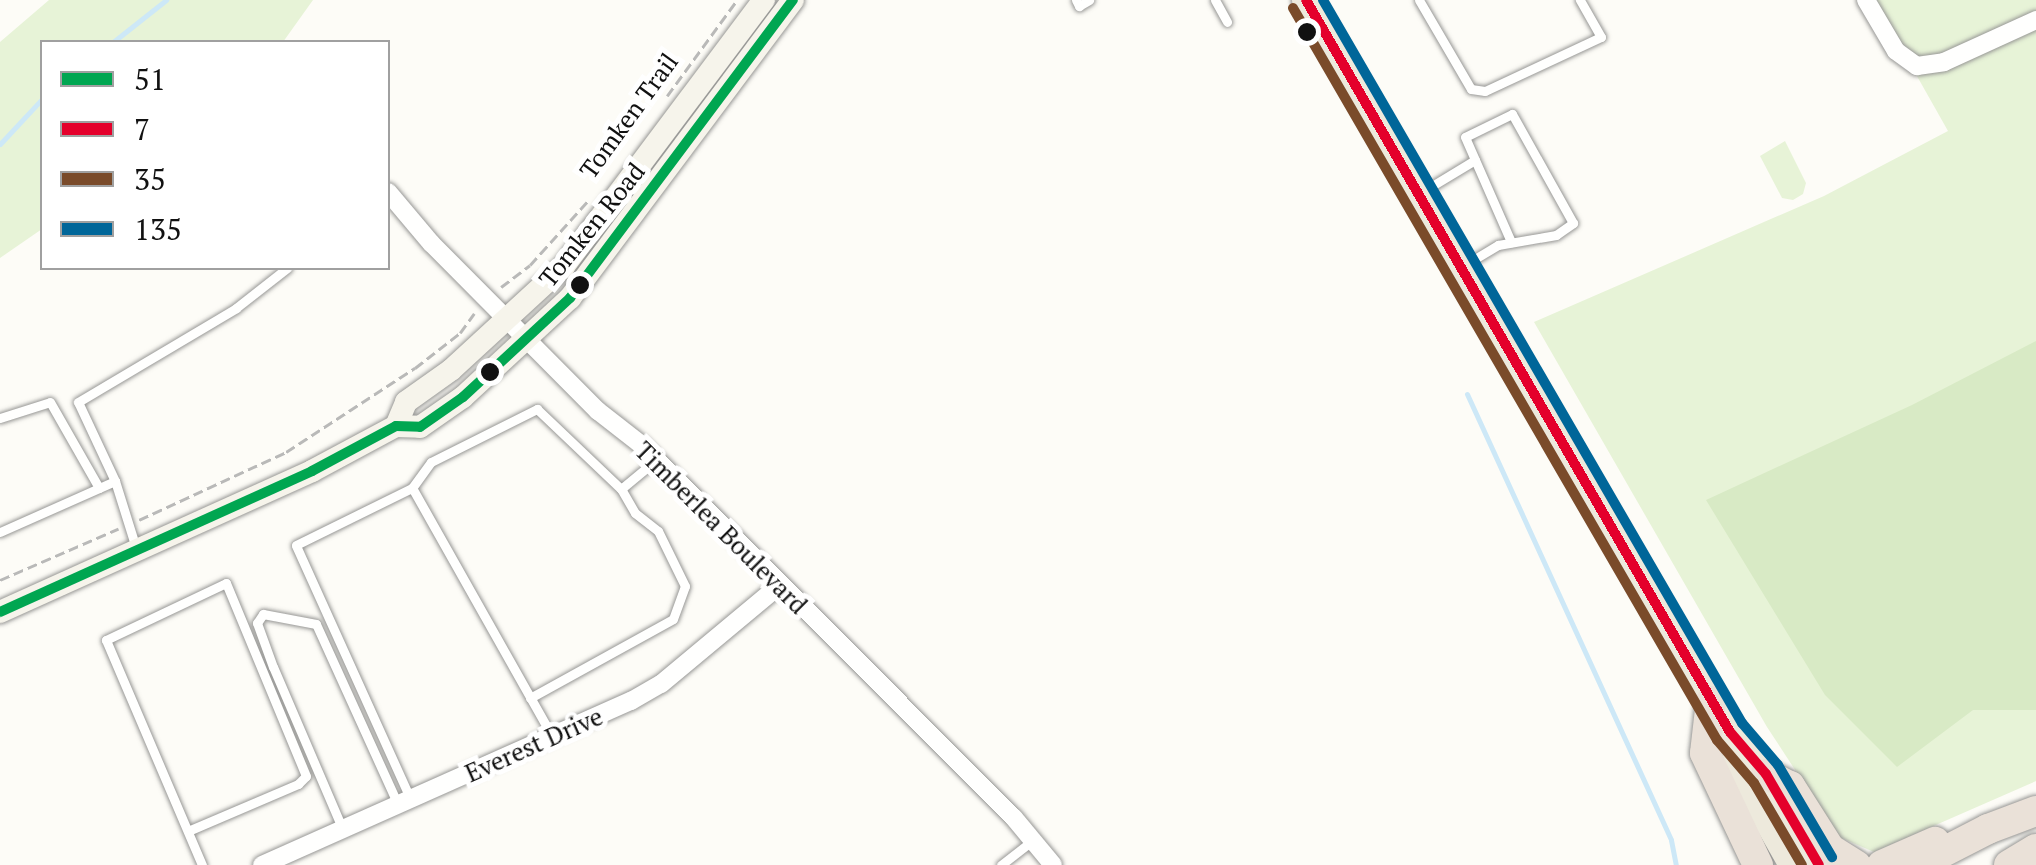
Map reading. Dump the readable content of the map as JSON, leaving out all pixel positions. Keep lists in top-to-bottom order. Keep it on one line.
{"streets":{"main road":["Tomken Road"],"street":["Timberlea Boulevard","Everest Drive"],"path":["Tomken Trail"]},"crossings":[["Tomken Road","Timberlea Boulevard"],["Timberlea Boulevard","Everest Drive"]],"lines":["transit line 51","transit line 7","transit line 135","transit line 35"],"legend":["51","7","35","135"]}
